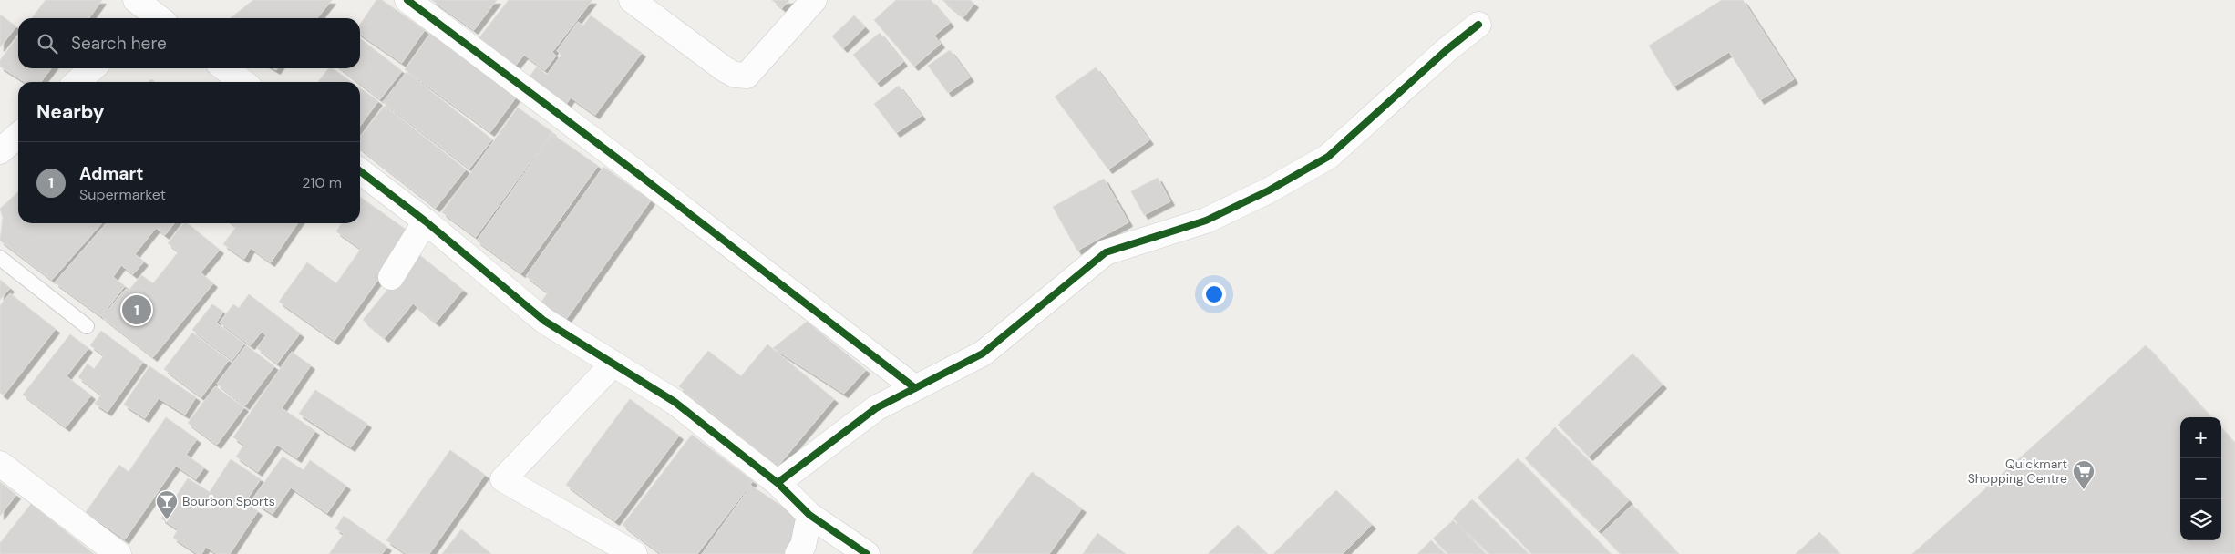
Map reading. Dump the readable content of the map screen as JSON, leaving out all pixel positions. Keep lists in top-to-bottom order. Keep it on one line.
{"places":{"supermarket":["Quickmart Shopping Centre"],"bar":["Bourbon Sports"]},"page":{"search":"Search here","heading":"Nearby","list":[{"mark":"1","name":"Admart","note":"Supermarket","value":"210 m"}],"pins":"1","map_buttons":["+","−"]}}
